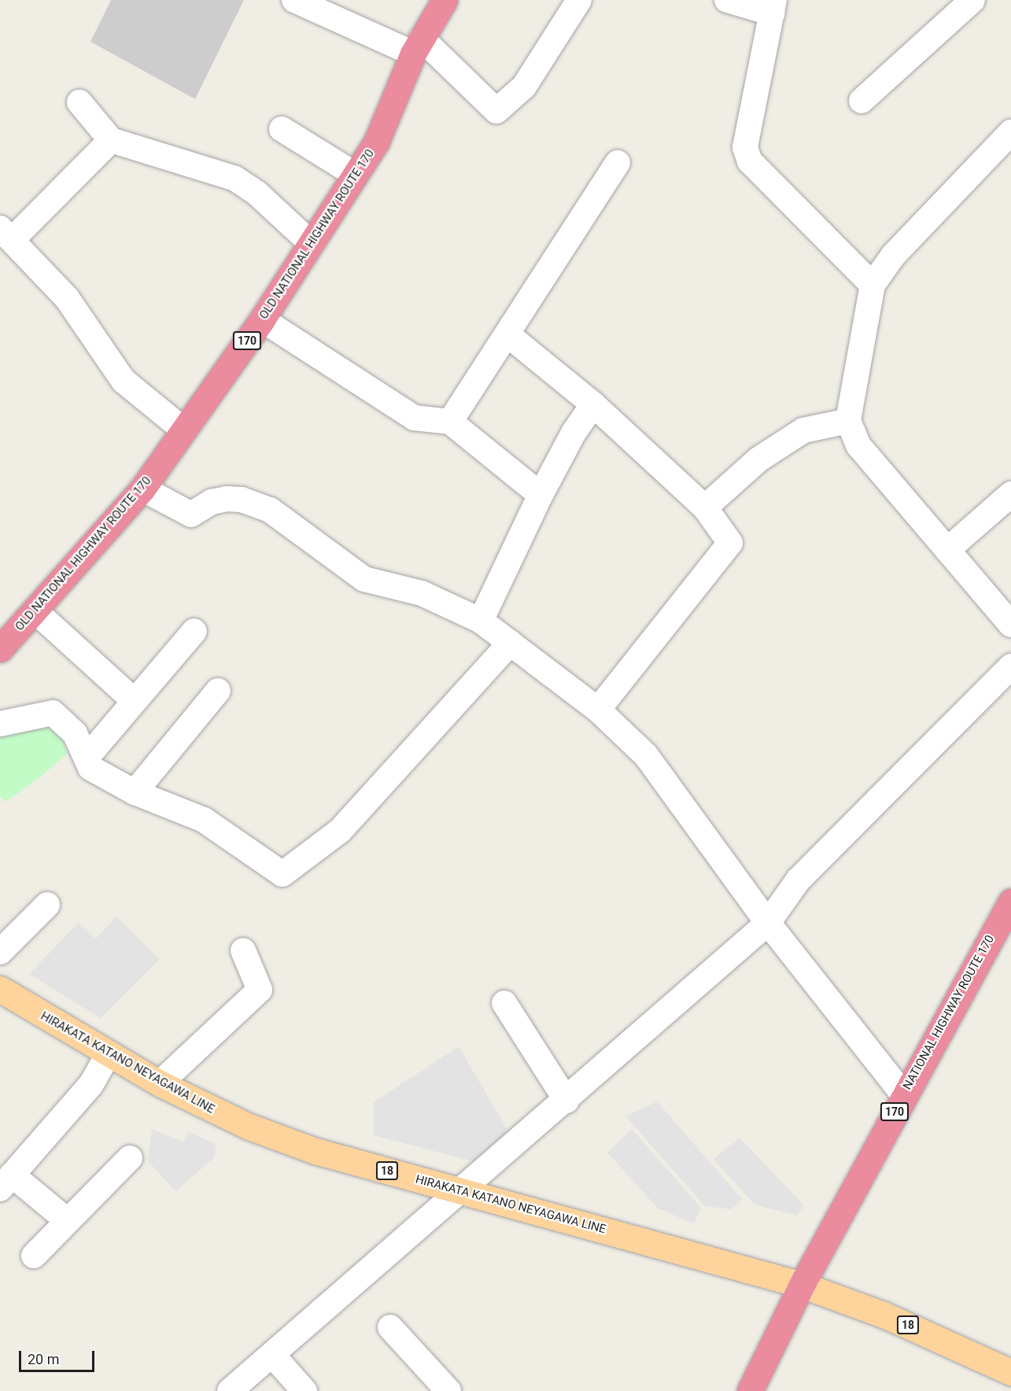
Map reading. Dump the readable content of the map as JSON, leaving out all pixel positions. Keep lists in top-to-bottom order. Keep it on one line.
{"streets":{"highway":["OLD NATIONAL HIGHWAY ROUTE 170","170","NATIONAL HIGHWAY ROUTE 170"],"main road":["HIRAKATA KATANO NEYAGAWA LINE","18"]},"crossings":[["NATIONAL HIGHWAY ROUTE 170","HIRAKATA KATANO NEYAGAWA LINE"]],"scale_bar":"20 m"}
